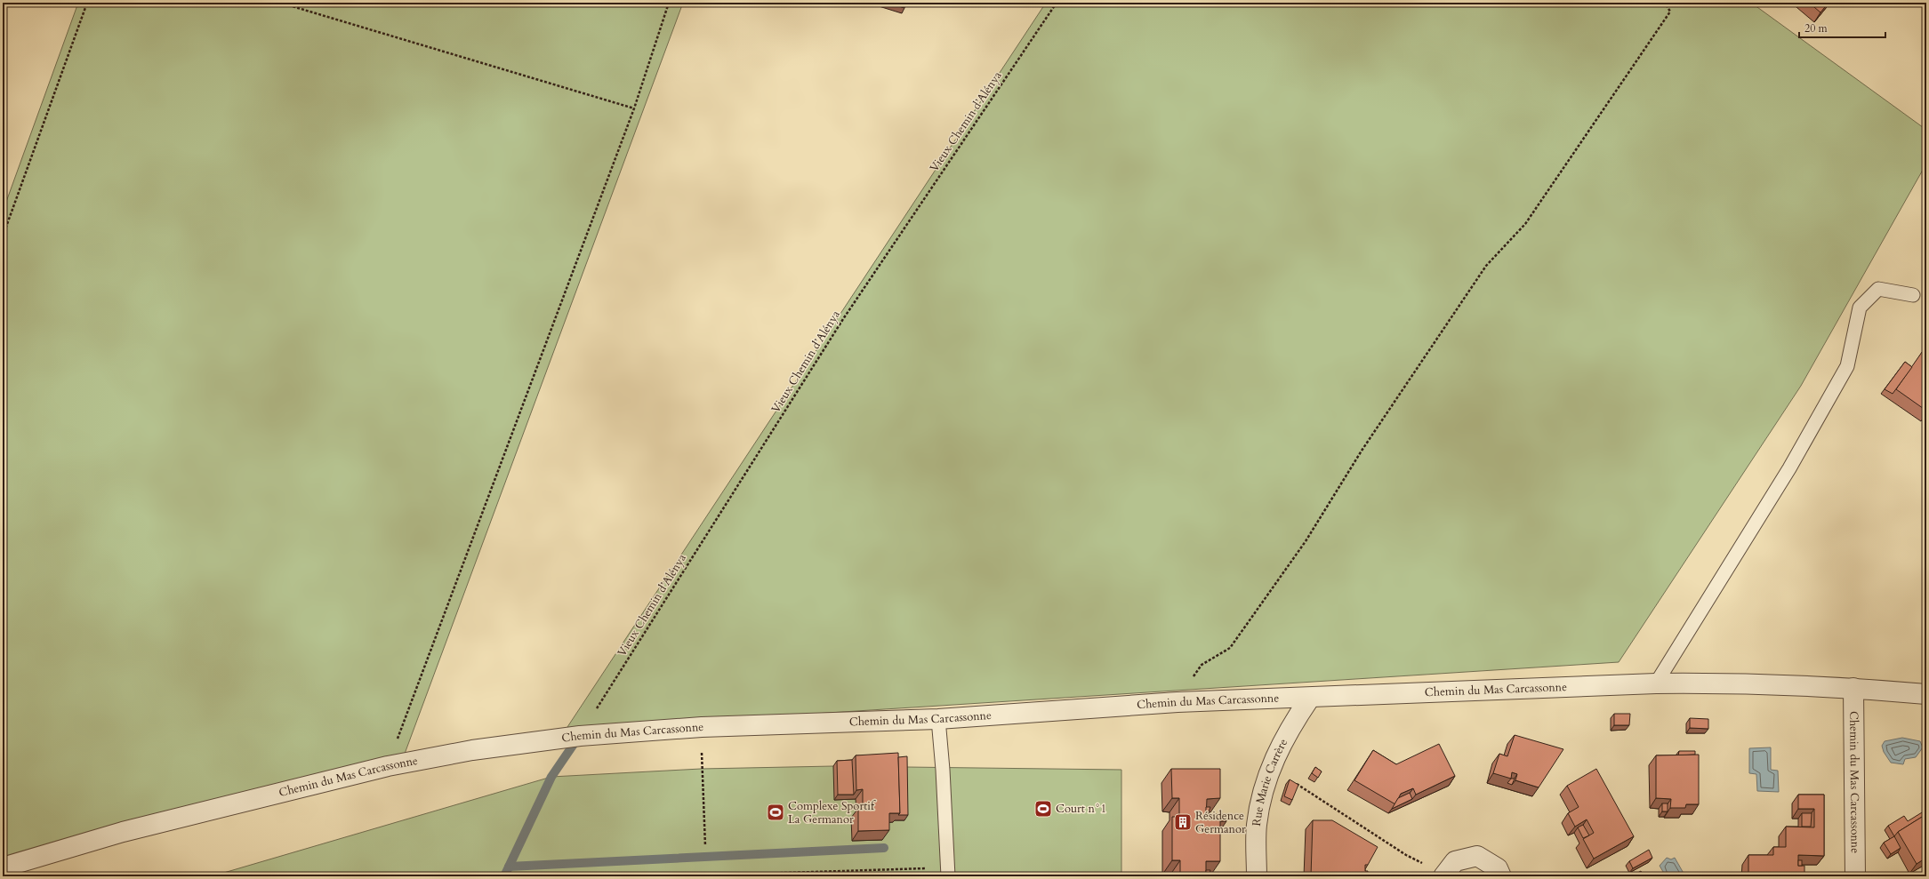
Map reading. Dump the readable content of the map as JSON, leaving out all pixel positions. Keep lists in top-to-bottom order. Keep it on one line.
{"streets":{"street":["Chemin du Mas Carcassonne","Rue Marie Carrère"],"path":["Vieux Chemin d’Alénya"]},"crossings":[["Vieux Chemin d’Alénya","Chemin du Mas Carcassonne"],["Chemin du Mas Carcassonne","Rue Marie Carrère"]],"places":{"sports":["Court n°1","Complexe Sportif La Germanor"],"building":["Résidence Germanor"]},"scale_bar":"20 m"}
